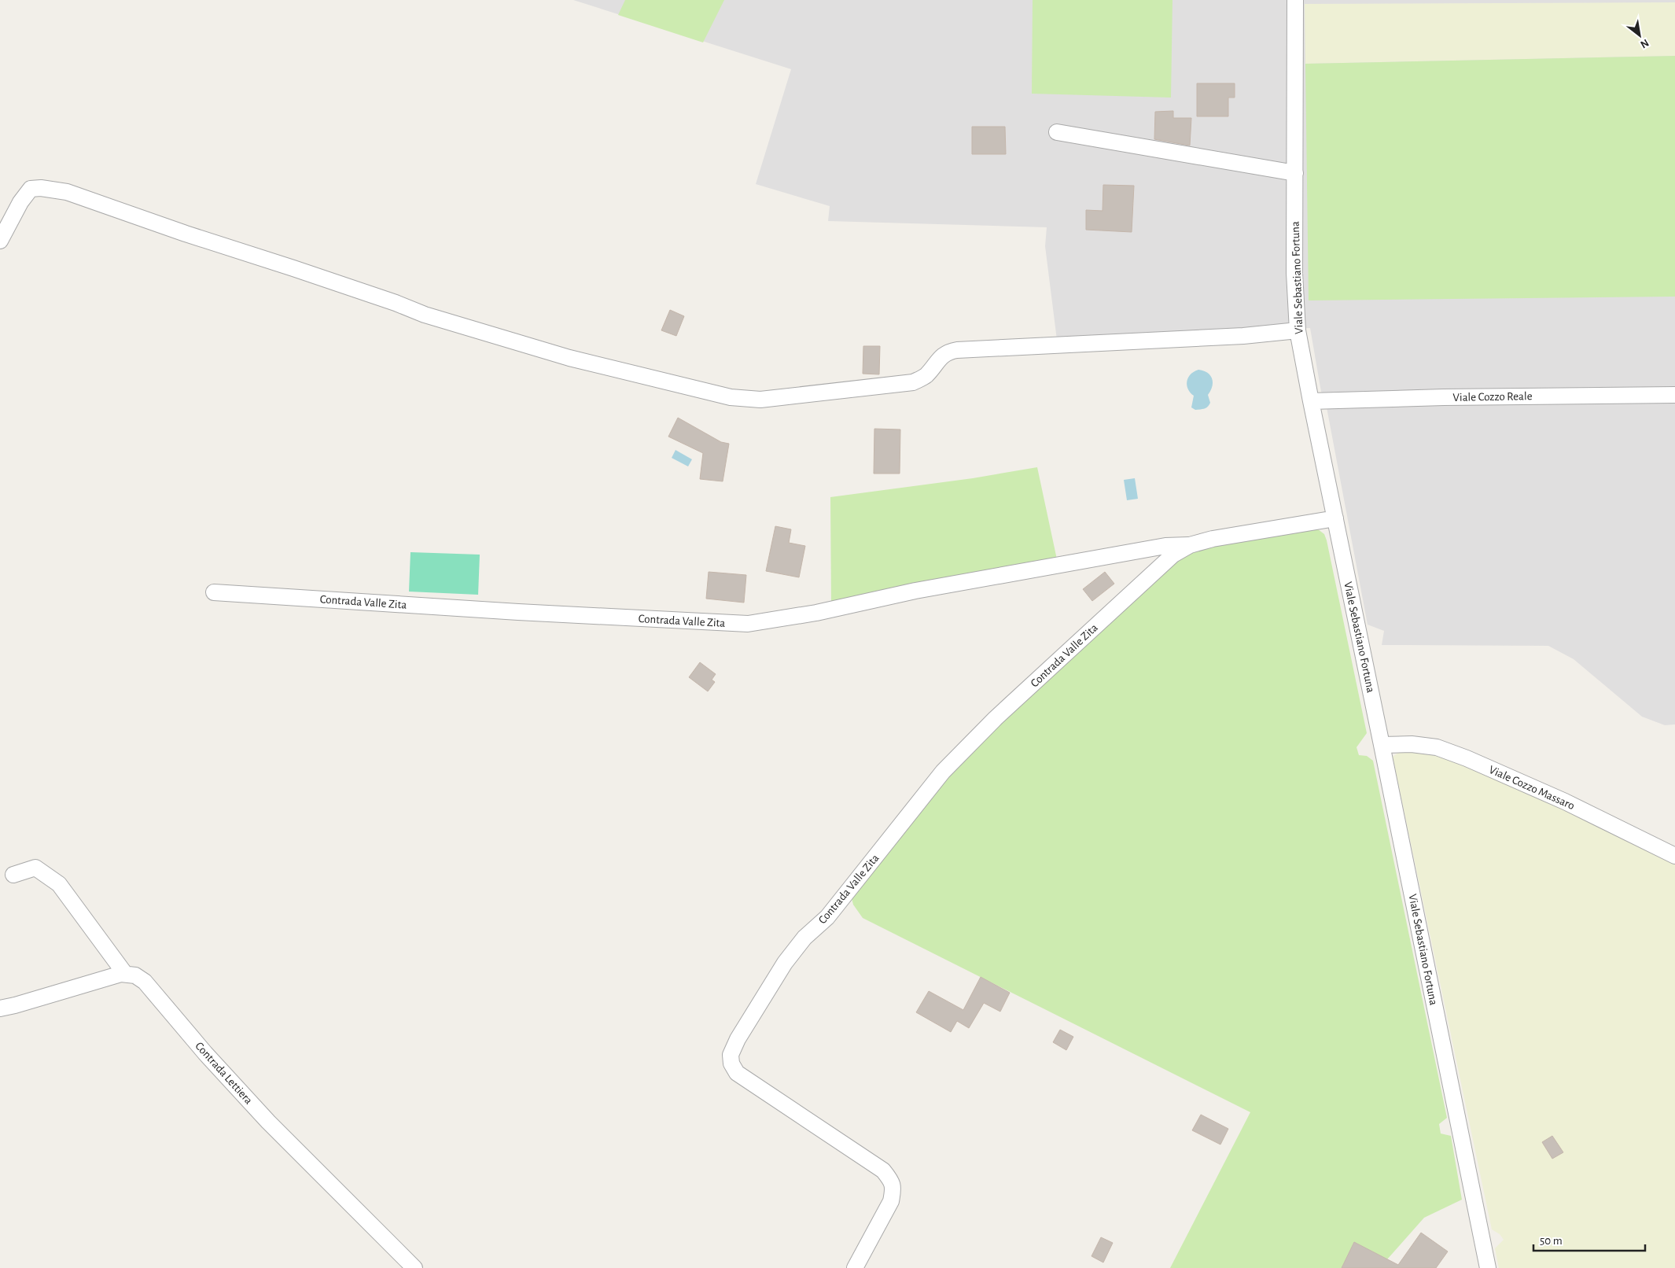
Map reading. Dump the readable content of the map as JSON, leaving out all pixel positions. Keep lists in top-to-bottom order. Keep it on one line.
{"streets":{"street":["Viale Sebastiano Fortuna","Viale Cozzo Reale","Contrada Valle Zita","Viale Cozzo Massaro","Contrada Lettiera"]},"crossings":[["Viale Sebastiano Fortuna","Viale Cozzo Reale"],["Viale Sebastiano Fortuna","Contrada Valle Zita"],["Viale Sebastiano Fortuna","Viale Cozzo Massaro"]],"scale_bar":"50 m","north":"bottom right"}
